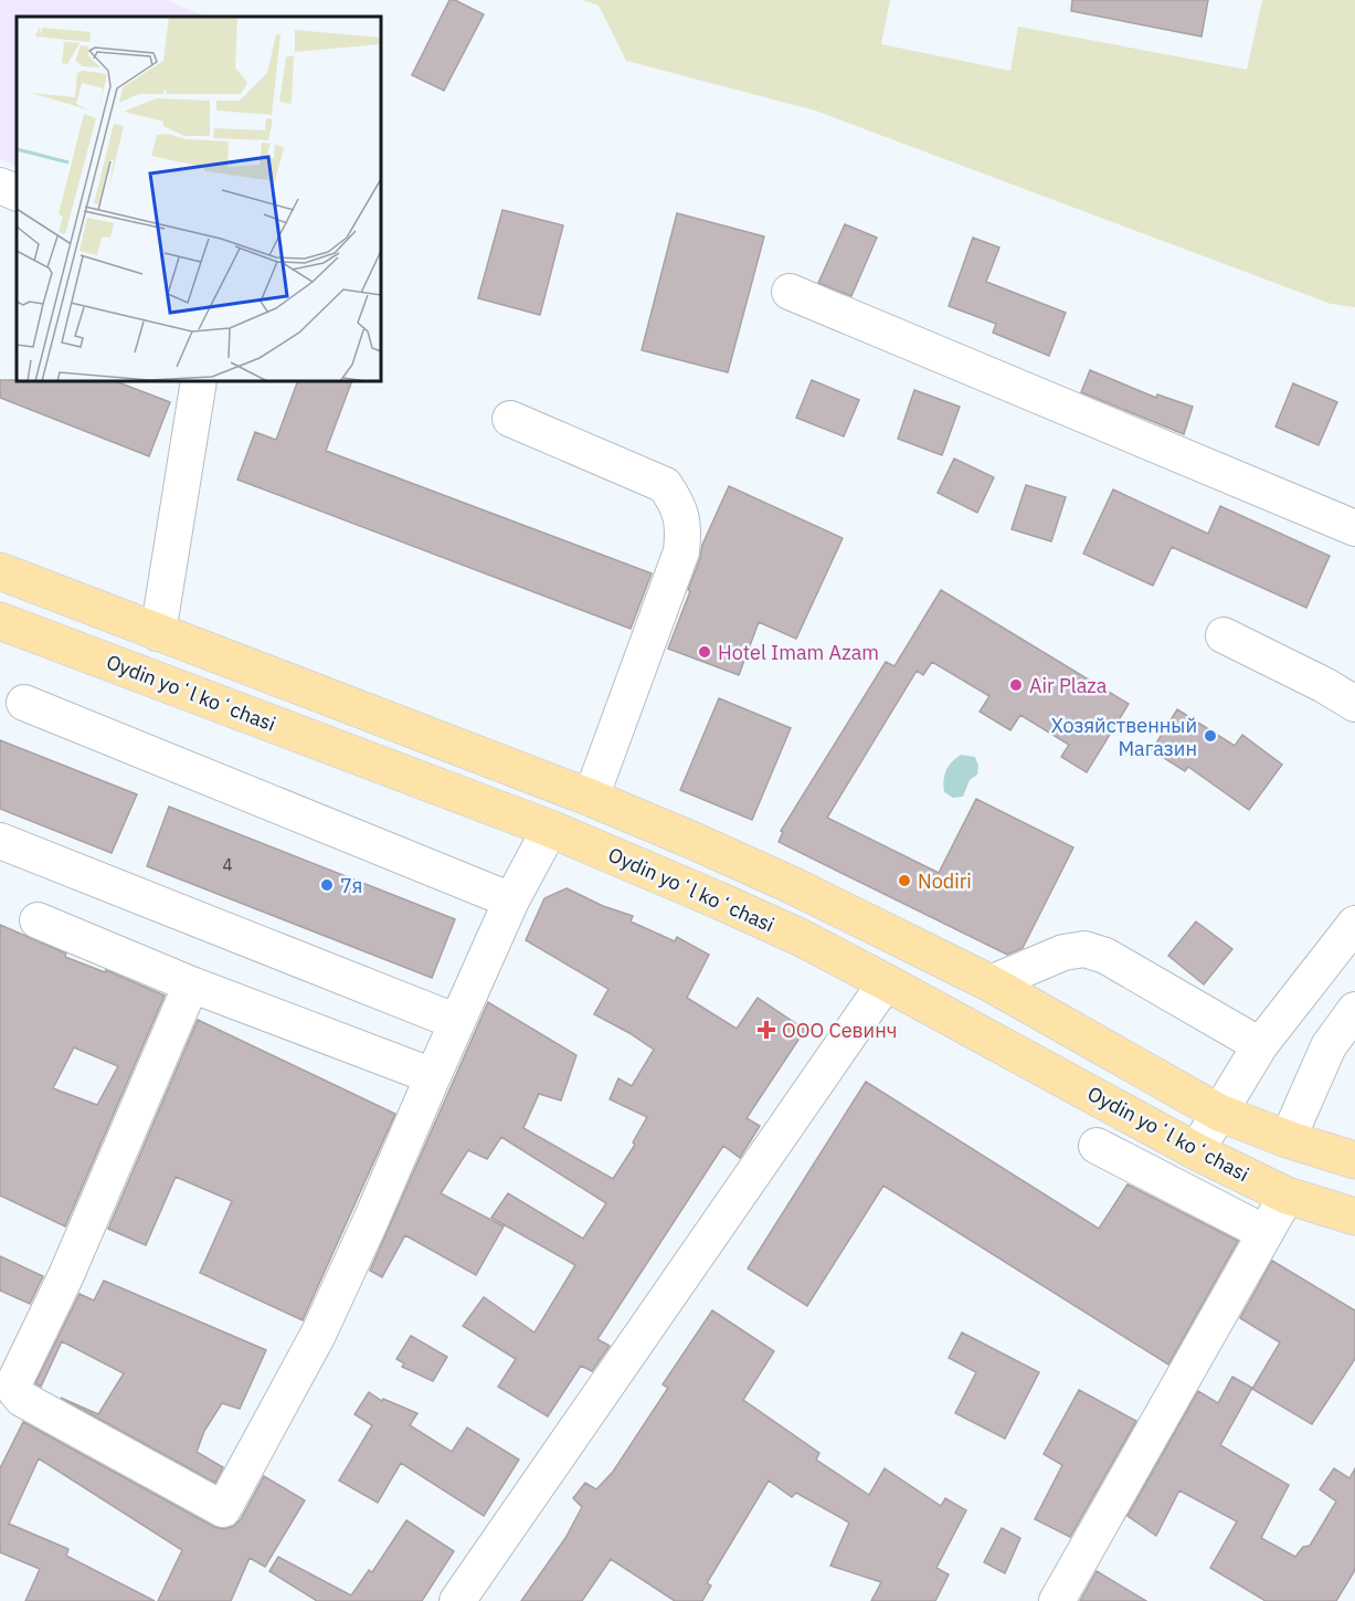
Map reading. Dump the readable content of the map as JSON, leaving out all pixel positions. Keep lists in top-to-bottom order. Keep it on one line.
{"streets":{"main road":["Oydin yoʻl koʻchasi"]},"places":{"other":["Hotel Imam Azam","Air Plaza","Хозяйственный Магазин","Nodiri","7я"],"health":["ООО Севинч"]},"house_numbers":["4"]}
